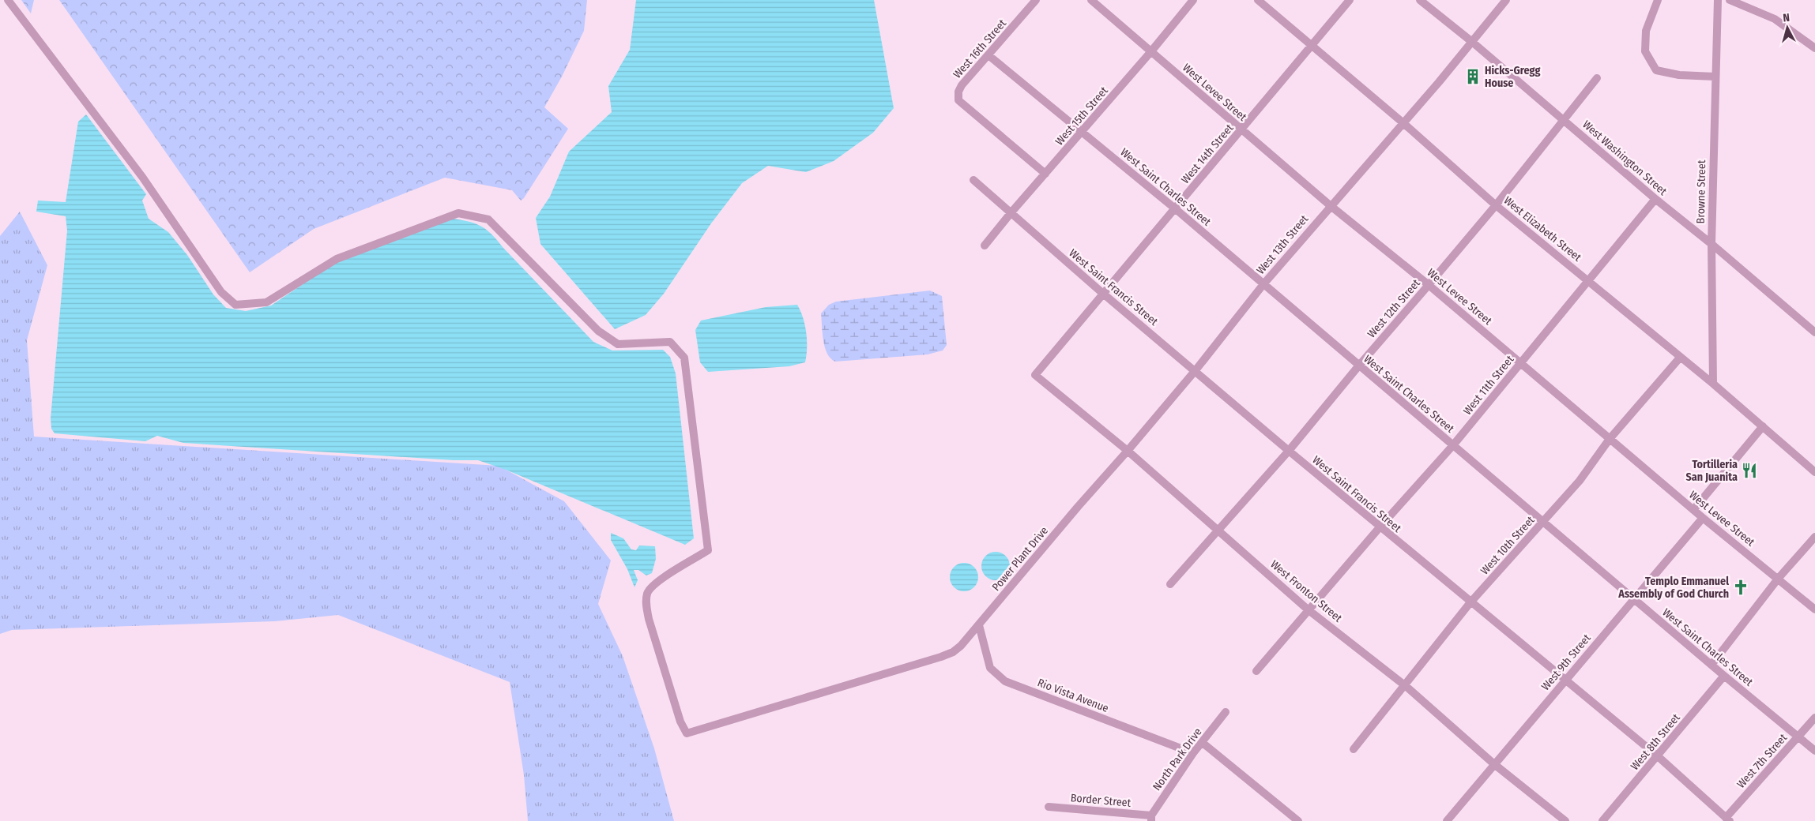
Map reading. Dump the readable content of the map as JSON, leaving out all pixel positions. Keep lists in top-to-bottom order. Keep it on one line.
{"streets":{"street":["West 16th Street","West Levee Street","West 15th Street","West 14th Street","West Washington Street","West Saint Charles Street","Browne Street","West Elizabeth Street","West 13th Street","West Saint Francis Street","West 12th Street","West 11th Street","West 10th Street","Power Plant Drive","West Fronton Street","West 9th Street","Rio Vista Avenue","West 8th Street","North Park Drive","West 7th Street","Border Street"]},"crossings":[["West 16th Street","West 15th Street"],["West 16th Street","West Saint Charles Street"],["West Levee Street","West 15th Street"],["West Levee Street","West 14th Street"],["West Levee Street","West 13th Street"],["West Levee Street","West 12th Street"],["West Levee Street","West 11th Street"],["West Levee Street","West 10th Street"],["West Levee Street","West 9th Street"],["West 15th Street","West Saint Charles Street"],["West 15th Street","West Saint Francis Street"],["West 14th Street","West Saint Charles Street"],["West 14th Street","West Elizabeth Street"],["West 14th Street","West Saint Francis Street"],["West 14th Street","West Fronton Street"],["West Washington Street","Browne Street"],["West Washington Street","West 13th Street"],["West Washington Street","West 12th Street"],["West Washington Street","West 11th Street"],["West Saint Charles Street","West 13th Street"],["West Saint Charles Street","West 12th Street"],["West Saint Charles Street","West 11th Street"],["West Saint Charles Street","West 10th Street"],["West Saint Charles Street","West 9th Street"],["West Saint Charles Street","West 8th Street"],["West Saint Charles Street","West 7th Street"],["Browne Street","West Elizabeth Street"],["West Elizabeth Street","West 13th Street"],["West Elizabeth Street","West 12th Street"],["West Elizabeth Street","West 11th Street"],["West Elizabeth Street","West 10th Street"],["West 13th Street","West Saint Francis Street"],["West 13th Street","Power Plant Drive"],["West 13th Street","West Fronton Street"],["West Saint Francis Street","West 12th Street"],["West Saint Francis Street","West 11th Street"],["West Saint Francis Street","West 10th Street"],["West Saint Francis Street","West 9th Street"],["West Saint Francis Street","West 8th Street"],["West Saint Francis Street","West 7th Street"],["West 12th Street","West Fronton Street"],["West 11th Street","West Fronton Street"],["West 10th Street","West Fronton Street"],["Power Plant Drive","Rio Vista Avenue"],["West Fronton Street","West 9th Street"],["Rio Vista Avenue","North Park Drive"],["North Park Drive","Border Street"]],"places":{"building":["Hicks-Gregg House"],"restaurant":["Tortilleria San Juanita"],"church":["Templo Emmanuel Assembly of God Church"]},"north":"top"}
